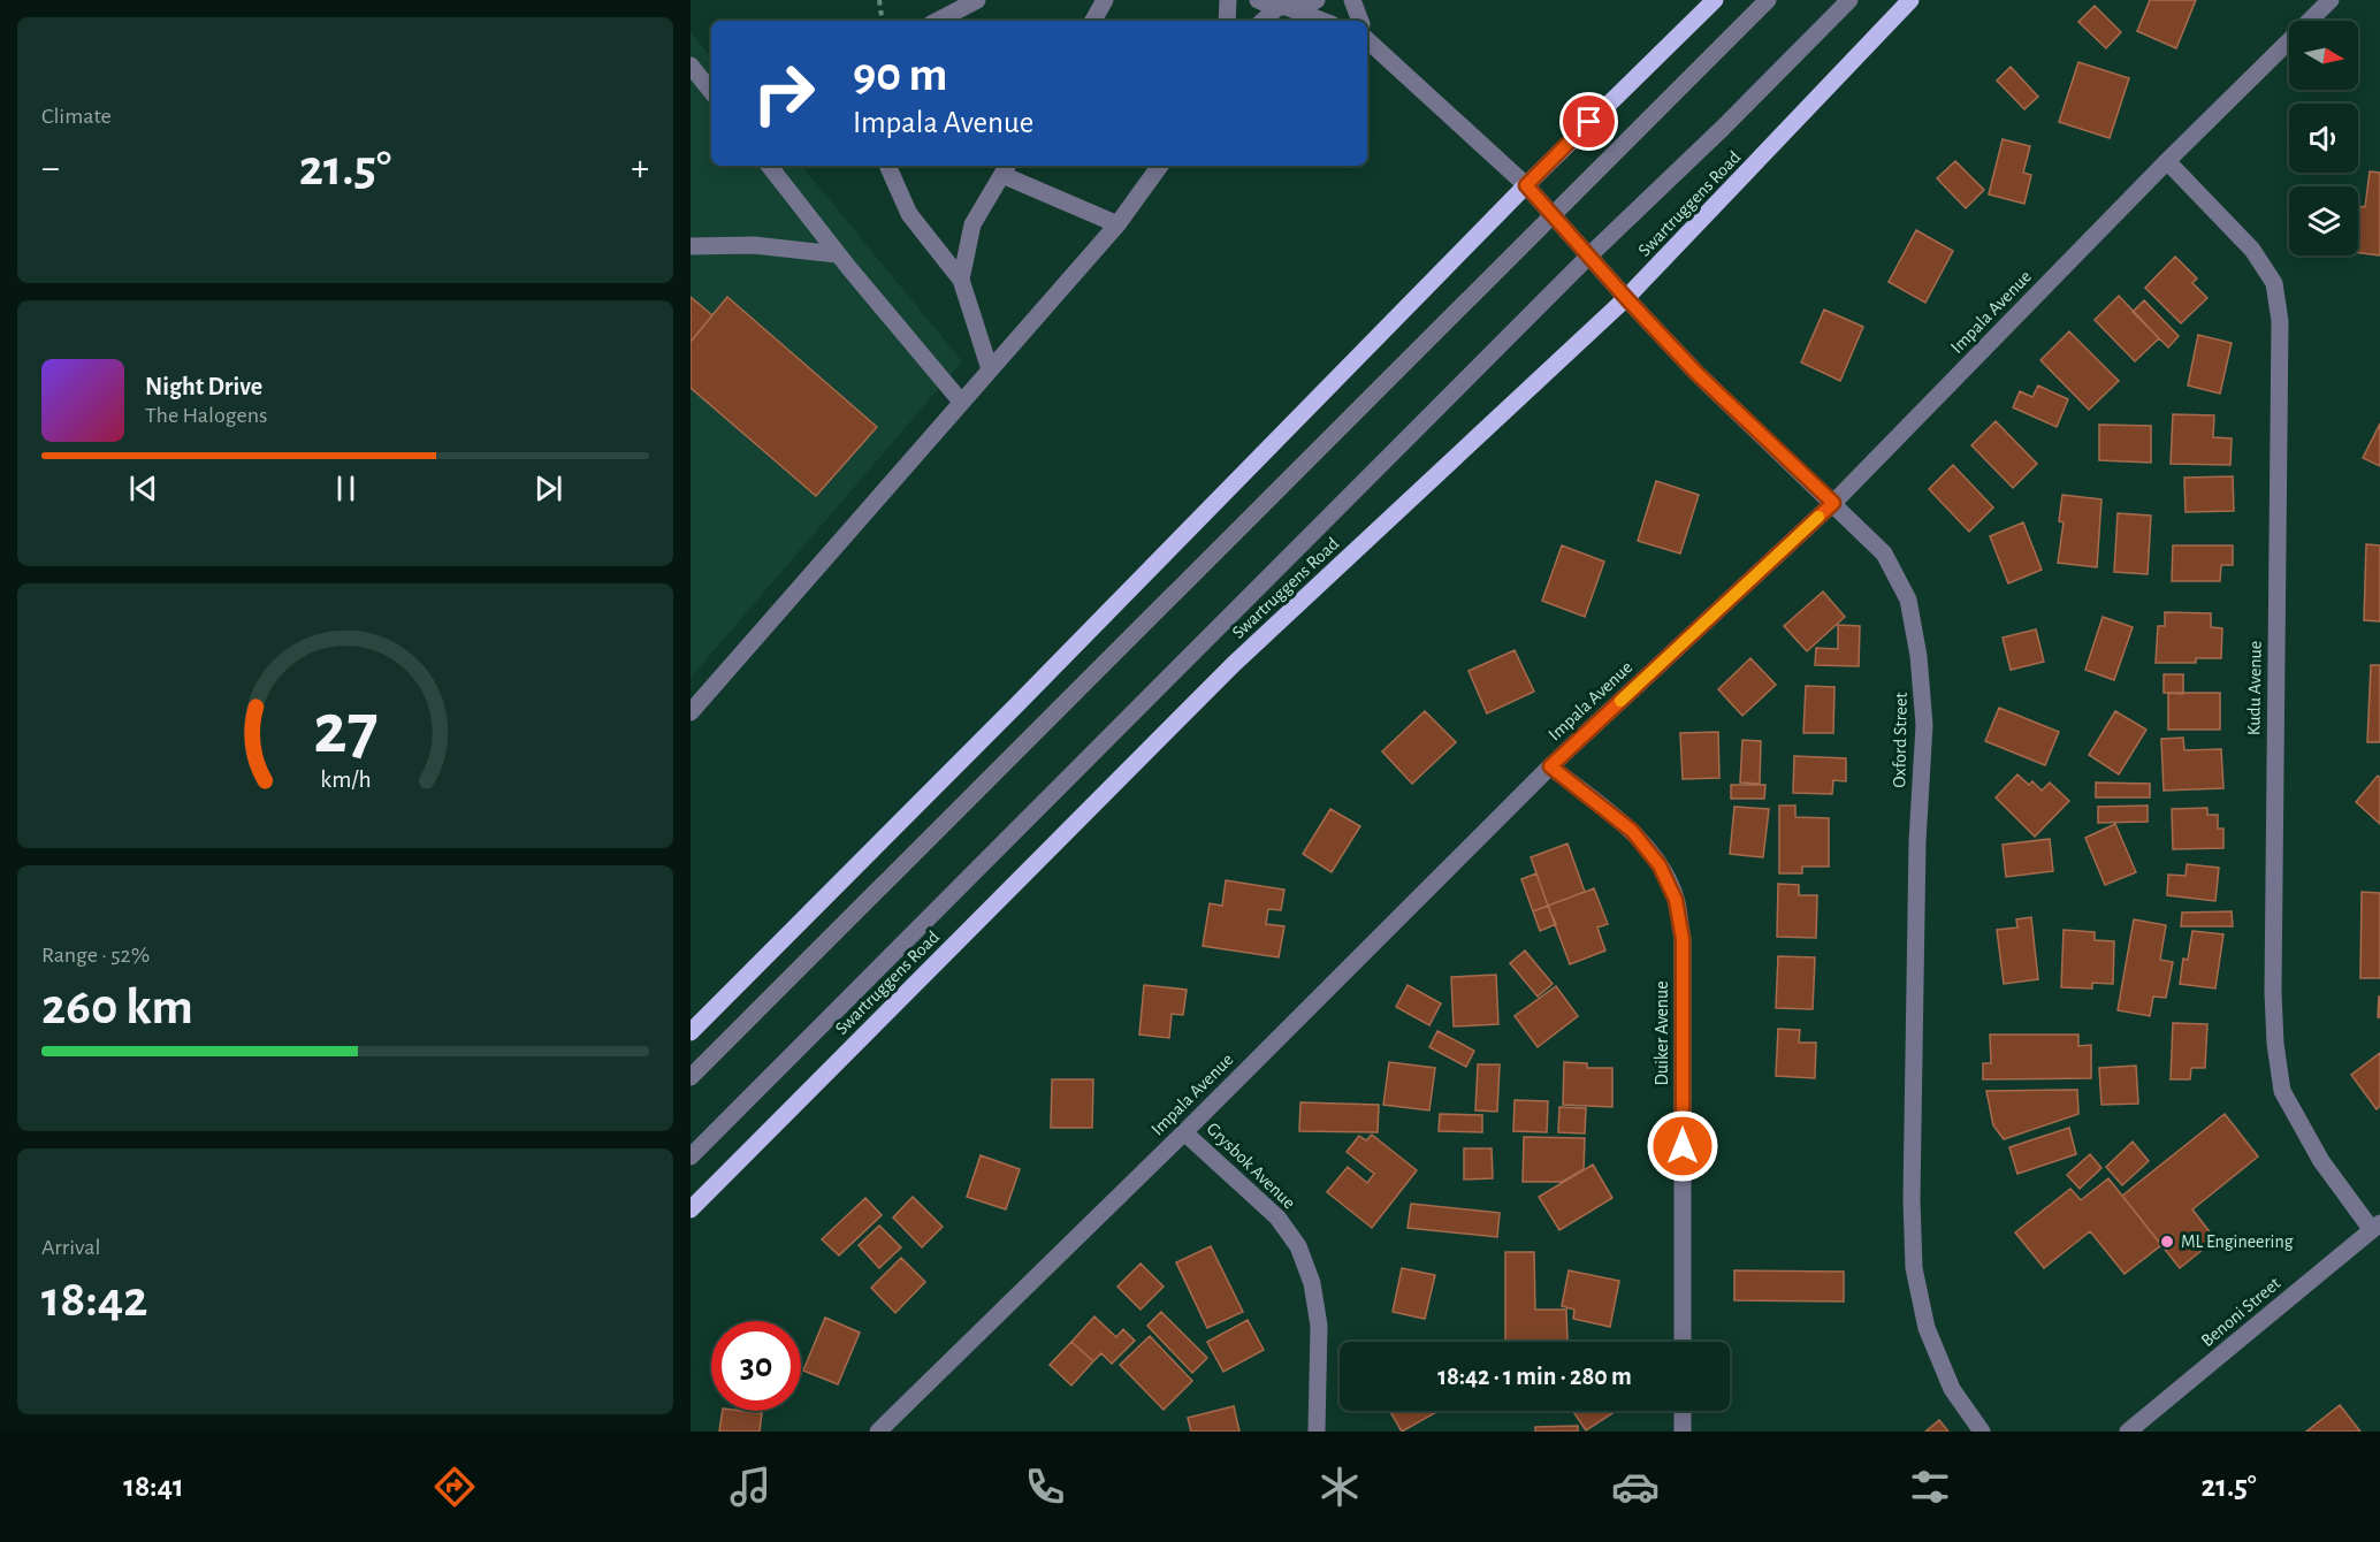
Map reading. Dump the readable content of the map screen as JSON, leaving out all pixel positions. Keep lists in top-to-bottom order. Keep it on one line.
{"streets":{"main road":["Swartruggens Road"],"street":["Impala Avenue","Kudu Avenue","Oxford Street","Duiker Avenue","Grysbok Avenue","Benoni Street"]},"crossings":[["Swartruggens Road","Oxford Street"],["Impala Avenue","Kudu Avenue"],["Impala Avenue","Oxford Street"],["Impala Avenue","Duiker Avenue"],["Impala Avenue","Grysbok Avenue"],["Kudu Avenue","Benoni Street"]],"places":["ML Engineering"],"north":"right","page":{"tile":["Climate",["Range · 52%","260 km"],["Arrival","18:42"]],"turn":["90 m","Impala Avenue"],"heat":["−","21.5°","+"],"song":["Night Drive","The Halogens"],"limit":"30","trip":"18:42 · 1 min · 280 m","tabs":["18:41","21.5°"],"gauge":["27","km/h"]}}
